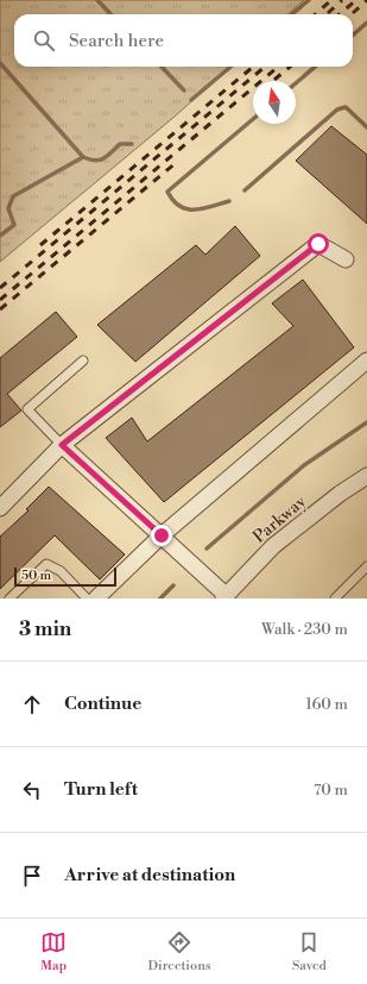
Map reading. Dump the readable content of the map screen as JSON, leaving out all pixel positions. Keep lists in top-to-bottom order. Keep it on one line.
{"streets":{"street":["Parkway"]},"scale_bar":"50 m","north":"top","page":{"search":"Search here","scale":"50 m","heading":["3 min","Walk · 230 m"],"list":[["Continue","160 m"],["Turn left","70 m"],"Arrive at destination"],"nav":["Map","Directions","Saved"]}}
